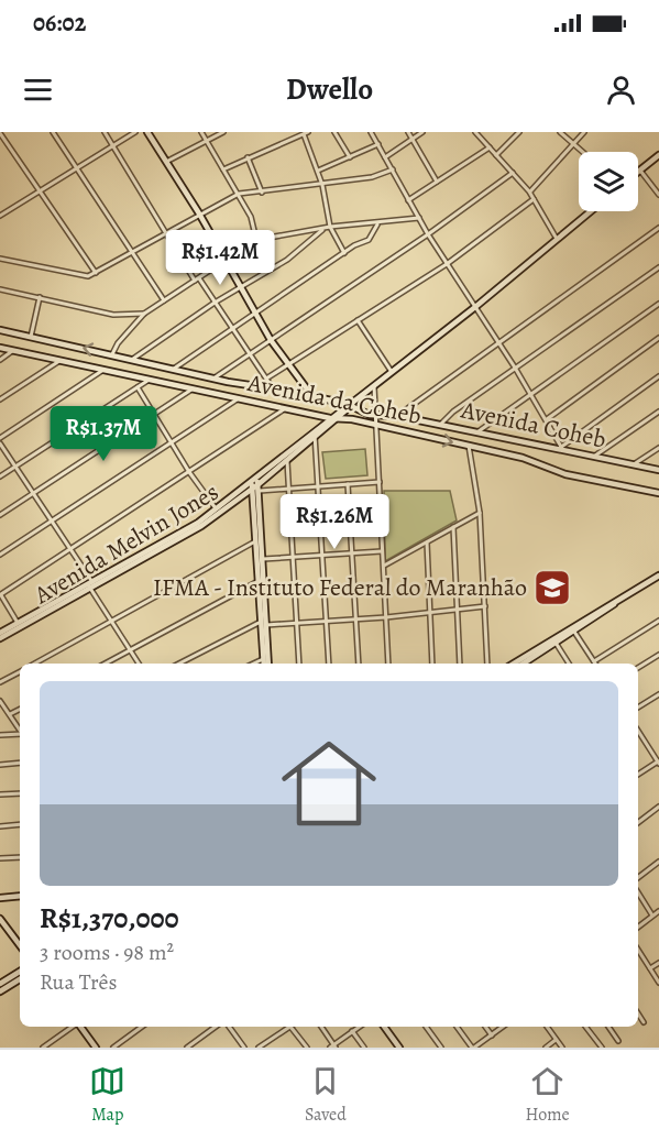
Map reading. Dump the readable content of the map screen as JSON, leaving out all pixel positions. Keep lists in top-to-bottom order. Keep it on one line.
{"streets":{"main road":["Avenida da Coheb","Avenida Coheb","Avenida Melvin Jones"]},"crossings":[["Avenida da Coheb","Avenida Coheb"],["Avenida da Coheb","Avenida Melvin Jones"],["Avenida Coheb","Avenida Melvin Jones"]],"places":{"school or university":["IFMA - Instituto Federal do Maranhão"]},"page":{"status":"06:02","header":"Dwello","price":["R$1.42M","R$1.37M","R$1.26M"],"list":[{"name":"R$1,370,000","note":"3 rooms · 98 m² · Rua Três"}],"tabs":["Map","Saved","Home"]}}
